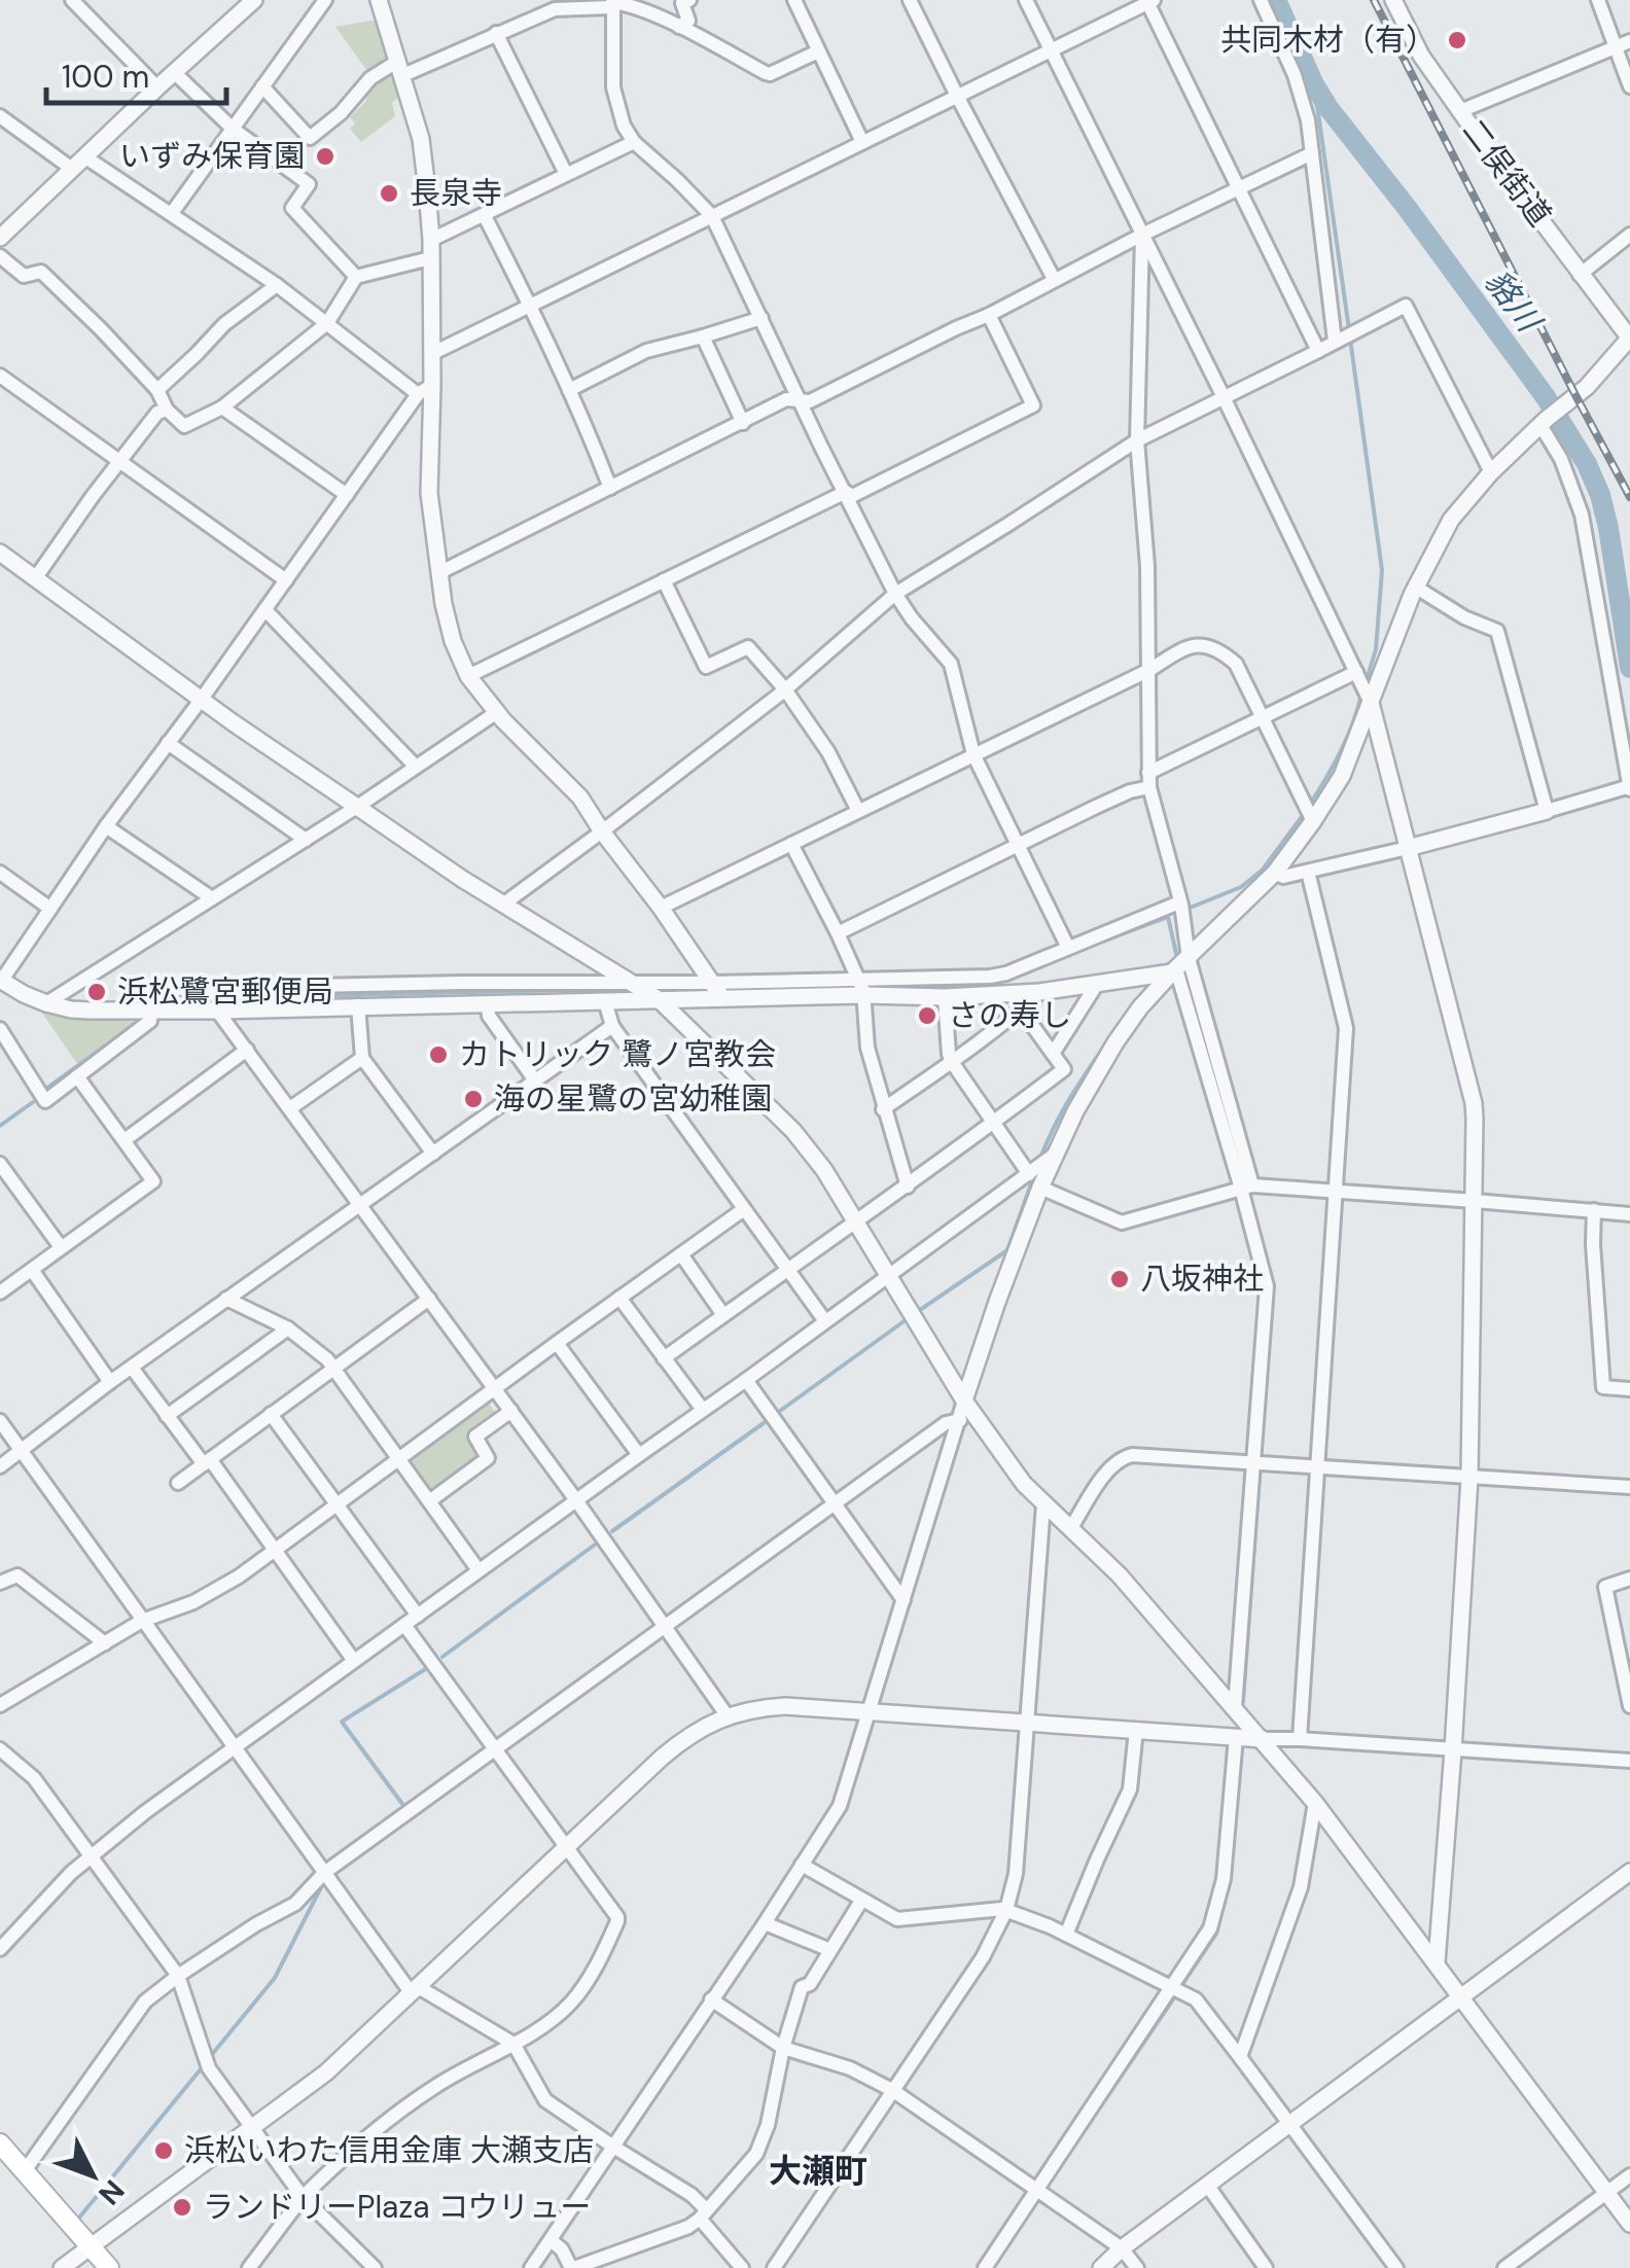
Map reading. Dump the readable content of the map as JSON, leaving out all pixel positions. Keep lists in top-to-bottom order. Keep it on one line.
{"streets":{"street":["二俣街道"]},"districts":["大瀬町"],"water":["貉川"],"places":["共同木材（有）","いずみ保育園","長泉寺","浜松鷺宮郵便局","さの寿し","カトリック 鷺ノ宮教会","海の星鷺の宮幼稚園","八坂神社","浜松いわた信用金庫 大瀬支店","ランドリーPlaza コウリュー"],"scale_bar":"100 m","north":"bottom right"}
